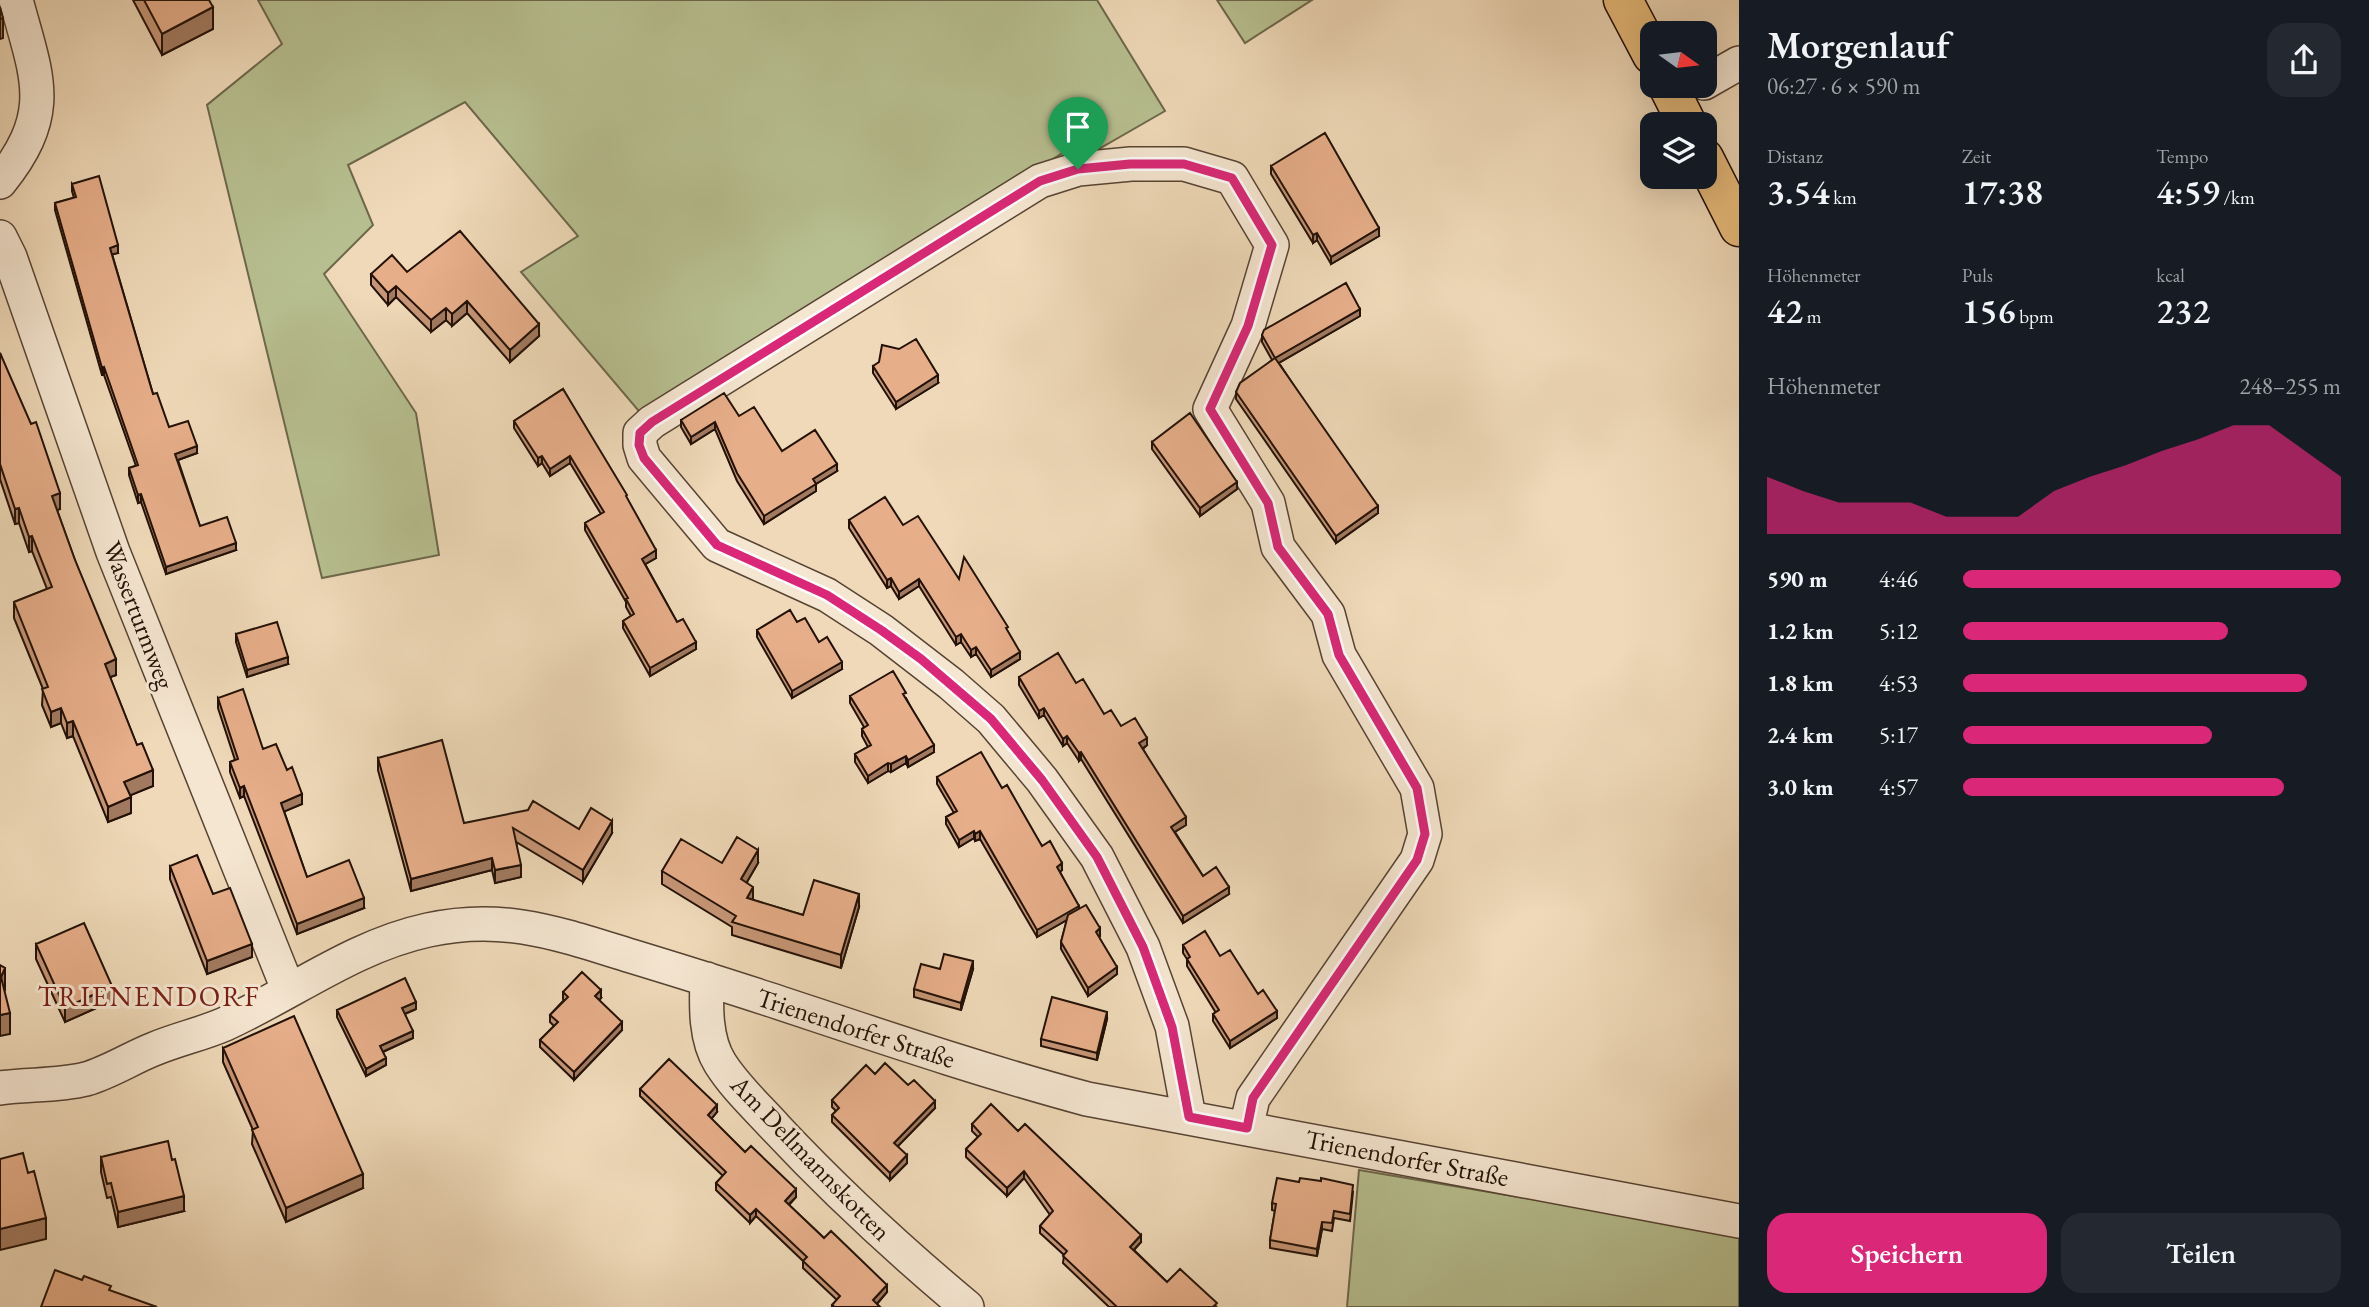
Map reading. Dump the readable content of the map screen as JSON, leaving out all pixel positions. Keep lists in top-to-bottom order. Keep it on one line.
{"streets":{"street":["Wasserturmweg","Trienendorfer Straße","Am Dellmannskotten"]},"crossings":[["Wasserturmweg","Trienendorfer Straße"],["Trienendorfer Straße","Am Dellmannskotten"]],"districts":["TRIENENDORF"],"north":"right","page":{"heading":["Morgenlauf","06:27 · 6 × 590 m"],"stats":[["Distanz","3.54 km"],["Zeit","17:38"],["Tempo","4:59 /km"],["Höhenmeter","42 m"],["Puls","156 bpm"],["kcal","232"]],"chart":["Höhenmeter","248–255 m"],"list":[{"name":"590 m","note":"4:46"},{"name":"1.2 km","note":"5:12"},{"name":"1.8 km","note":"4:53"},{"name":"2.4 km","note":"5:17"},{"name":"3.0 km","note":"4:57"}],"buttons":["Speichern","Teilen"]}}
